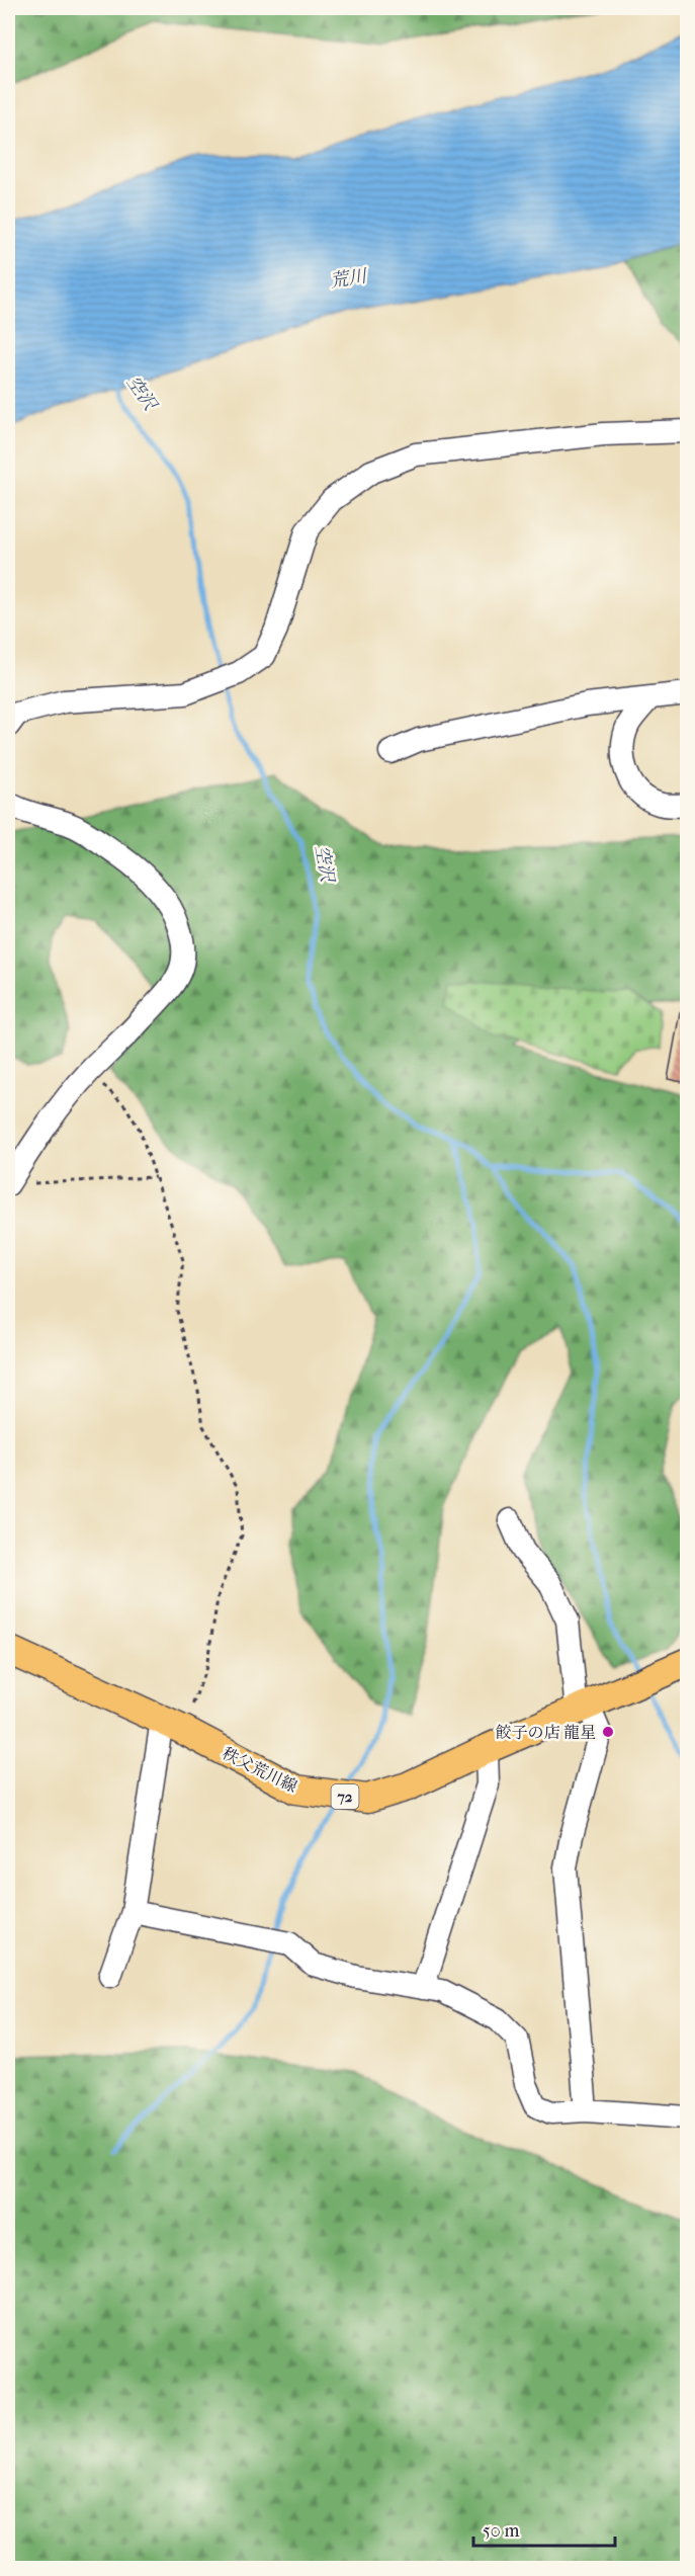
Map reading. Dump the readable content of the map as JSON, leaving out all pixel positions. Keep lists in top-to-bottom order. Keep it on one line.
{"streets":{"main road":["秩父荒川線","72"]},"water":["荒川","空沢"],"places":["餃子の店 龍星"],"scale_bar":"50 m"}
